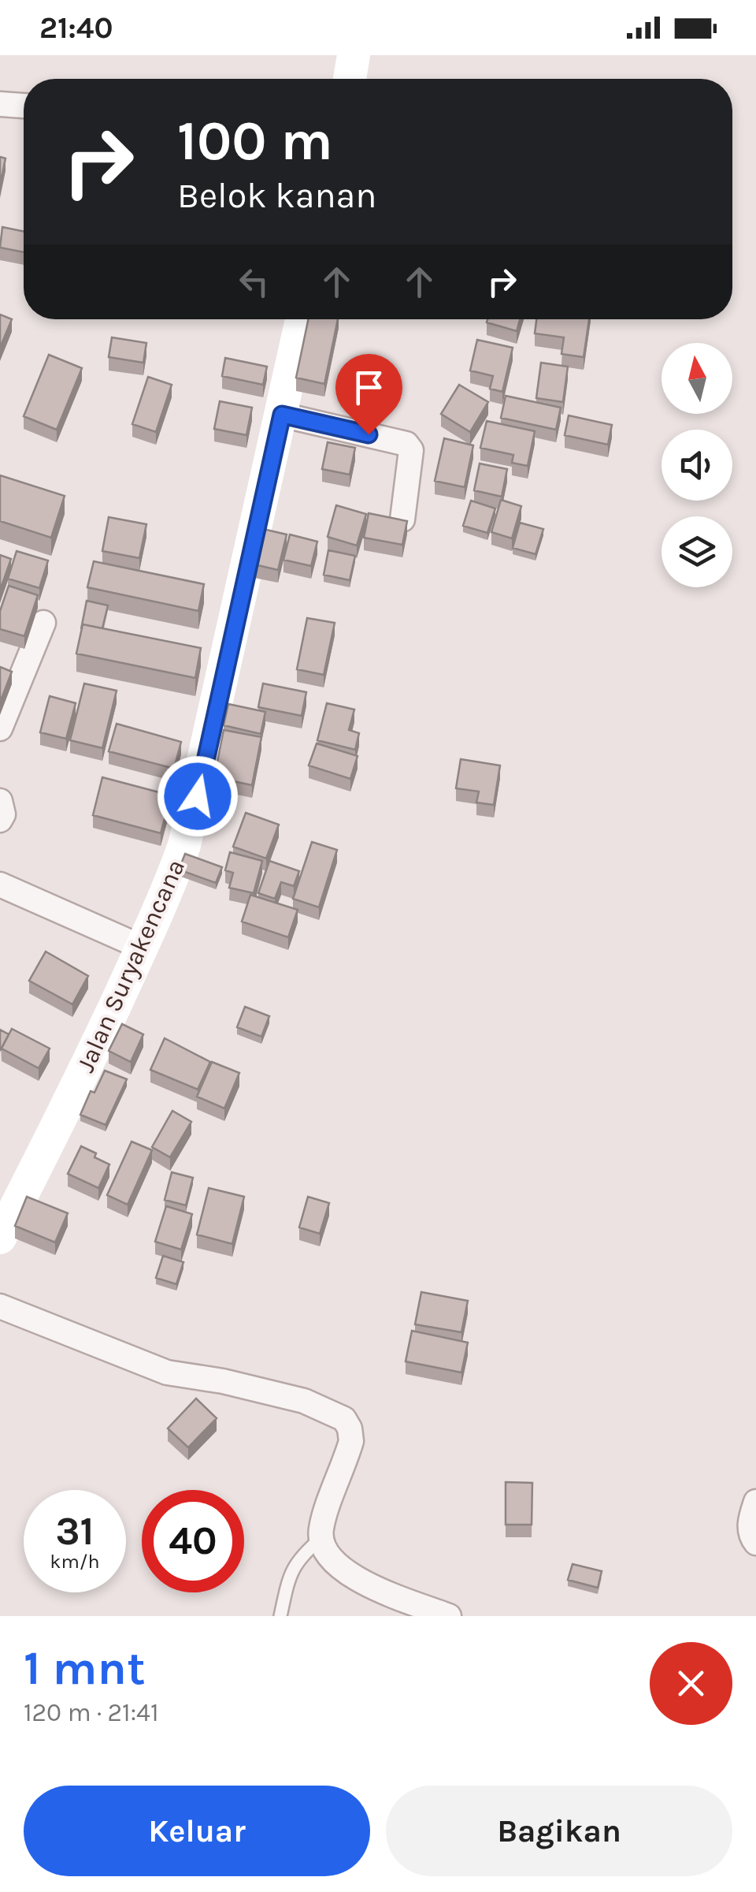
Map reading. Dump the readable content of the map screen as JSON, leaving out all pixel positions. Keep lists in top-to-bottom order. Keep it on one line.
{"streets":{"street":["Jalan Suryakencana"]},"north":"top","page":{"status":"21:40","turn":["100 m","Belok kanan"],"speed":"31 km/h","limit":"40","heading":["1 mnt","120 m · 21:41"],"buttons":["Keluar","Bagikan"]}}
